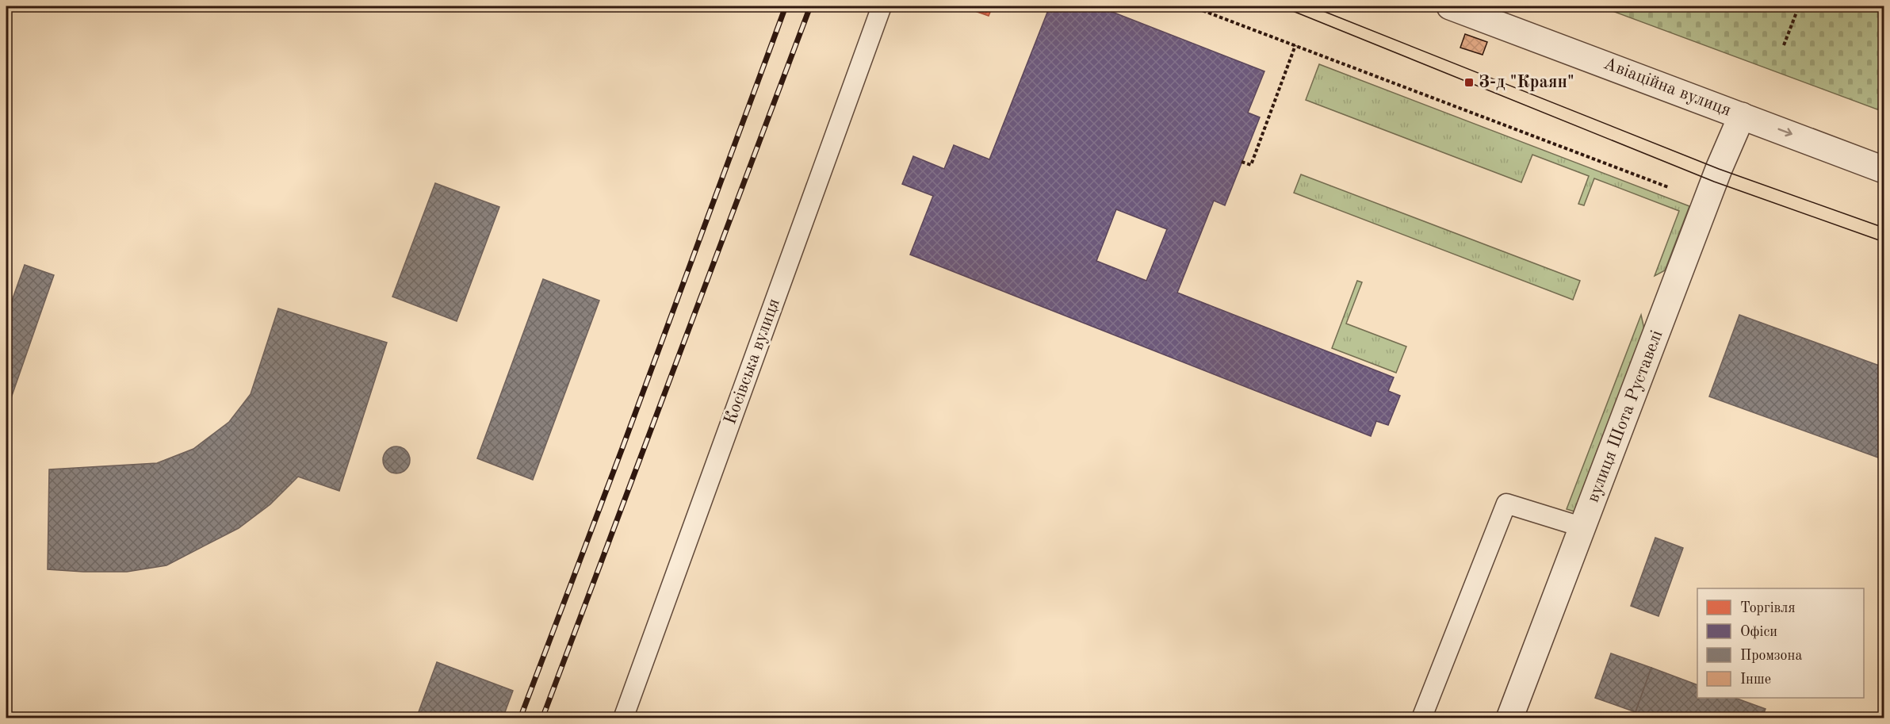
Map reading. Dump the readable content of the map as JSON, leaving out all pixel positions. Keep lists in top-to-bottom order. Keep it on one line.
{"streets":{"street":["Авіаційна вулиця","вулиця Шота Руставелі"],"lane":["Косівська вулиця"]},"crossings":[["Авіаційна вулиця","вулиця Шота Руставелі"]],"places":{"transit":["З-д \"Краян\""]},"legend":["Торгівля","Офіси","Промзона","Інше"]}
